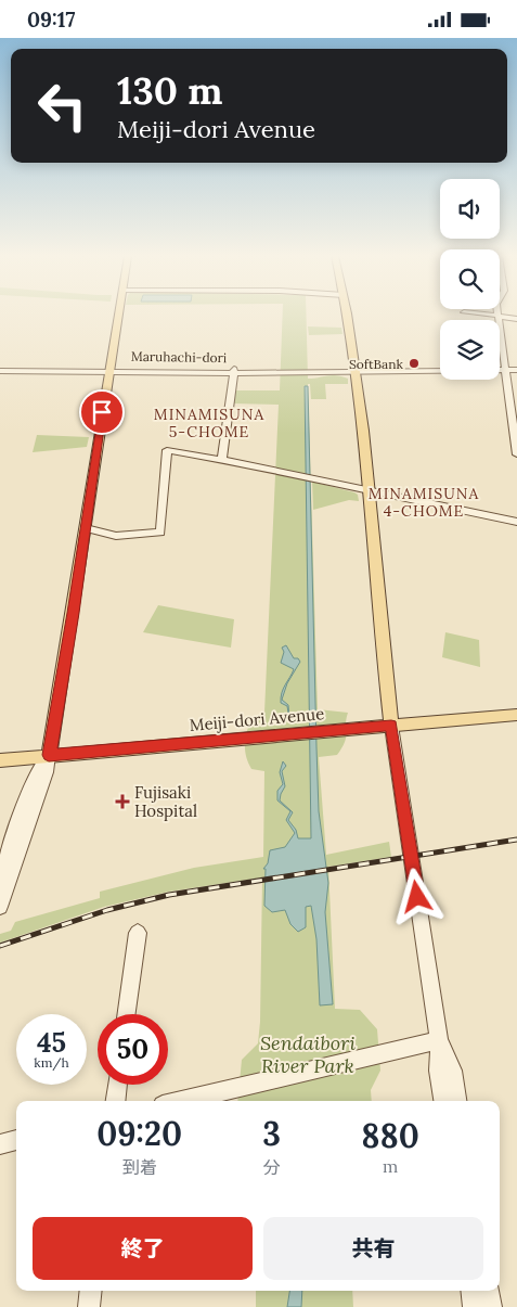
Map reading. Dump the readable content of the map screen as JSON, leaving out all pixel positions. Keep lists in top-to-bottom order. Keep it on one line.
{"streets":{"main road":["Meiji-dori Avenue"],"street":["Maruhachi-dori"]},"districts":["MINAMISUNA 5-CHOME","MINAMISUNA 4-CHOME"],"parks":["Sendaibori River Park"],"places":{"other":["SoftBank"],"health":["Fujisaki Hospital"]},"page":{"status":"09:17","turn":["130 m","Meiji-dori Avenue"],"speed":"45 km/h","limit":"50","eta":["09:20","到着","3","分","880","m"],"buttons":["終了","共有"]}}
